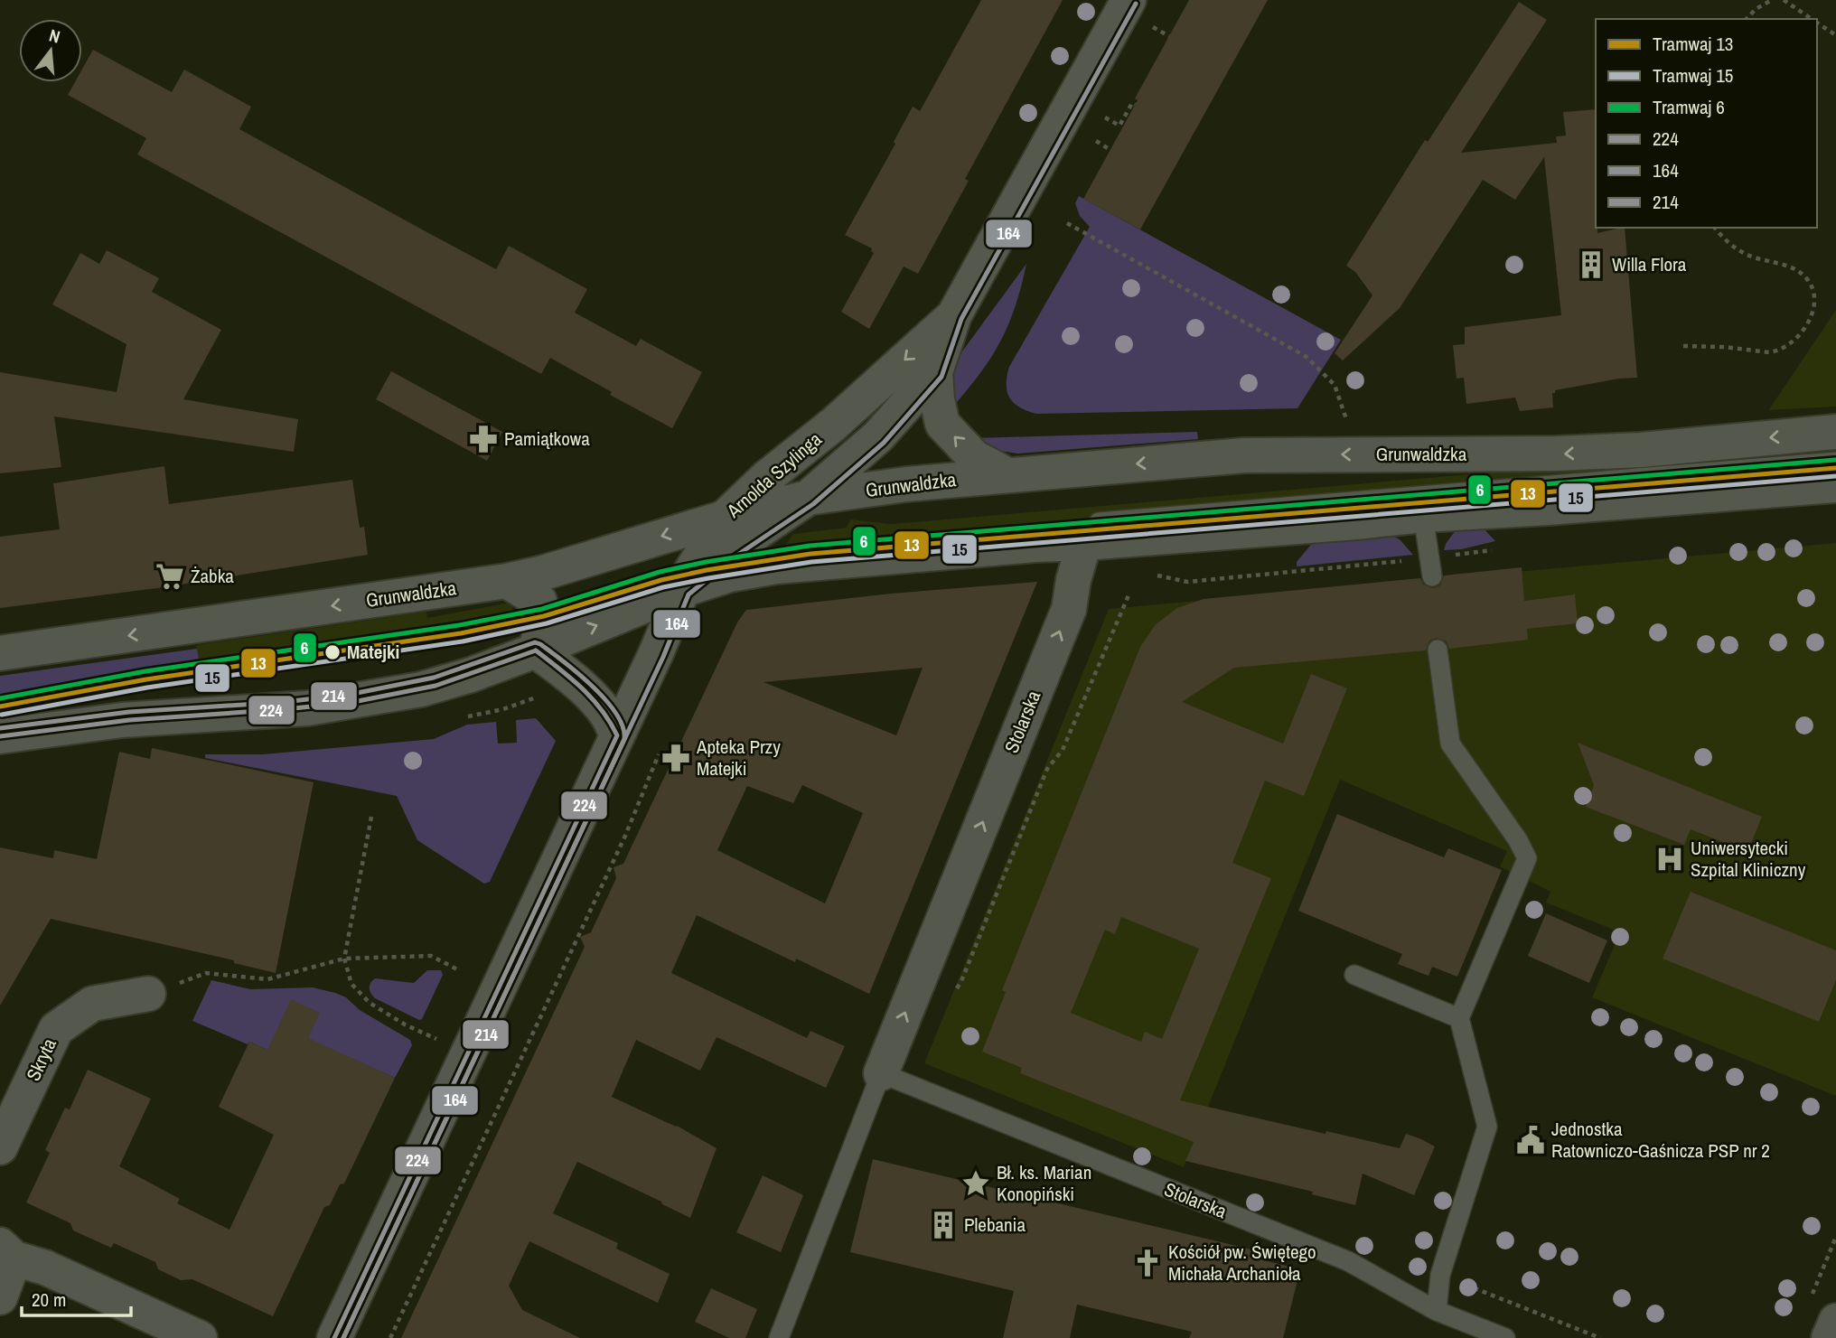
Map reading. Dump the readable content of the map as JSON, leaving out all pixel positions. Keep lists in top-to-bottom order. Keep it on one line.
{"streets":{"street":["Grunwaldzka","Arnolda Szylinga","Stolarska","Skryta"]},"crossings":[["Grunwaldzka","Arnolda Szylinga"],["Grunwaldzka","Stolarska"]],"one_way":["Stolarska"],"places":{"building":["Willa Flora","Plebania"],"pharmacy":["Pamiątkowa","Apteka Przy Matejki"],"supermarket":["Żabka"],"other":["Matejki"],"hospital":["Uniwersytecki Szpital Kliniczny"],"public building":["Jednostka Ratowniczo-Gaśnicza PSP nr 2"],"place":["Bł. ks. Marian Konopiński"],"church":["Kościół pw. Świętego Michała Archanioła"]},"lines":["transit line 164","tram line 6","tram line 13","tram line 15","transit line 214","transit line 224"],"legend":["Tramwaj 13","Tramwaj 15","Tramwaj 6","224","164","214"],"scale_bar":"20 m","north":"top"}
